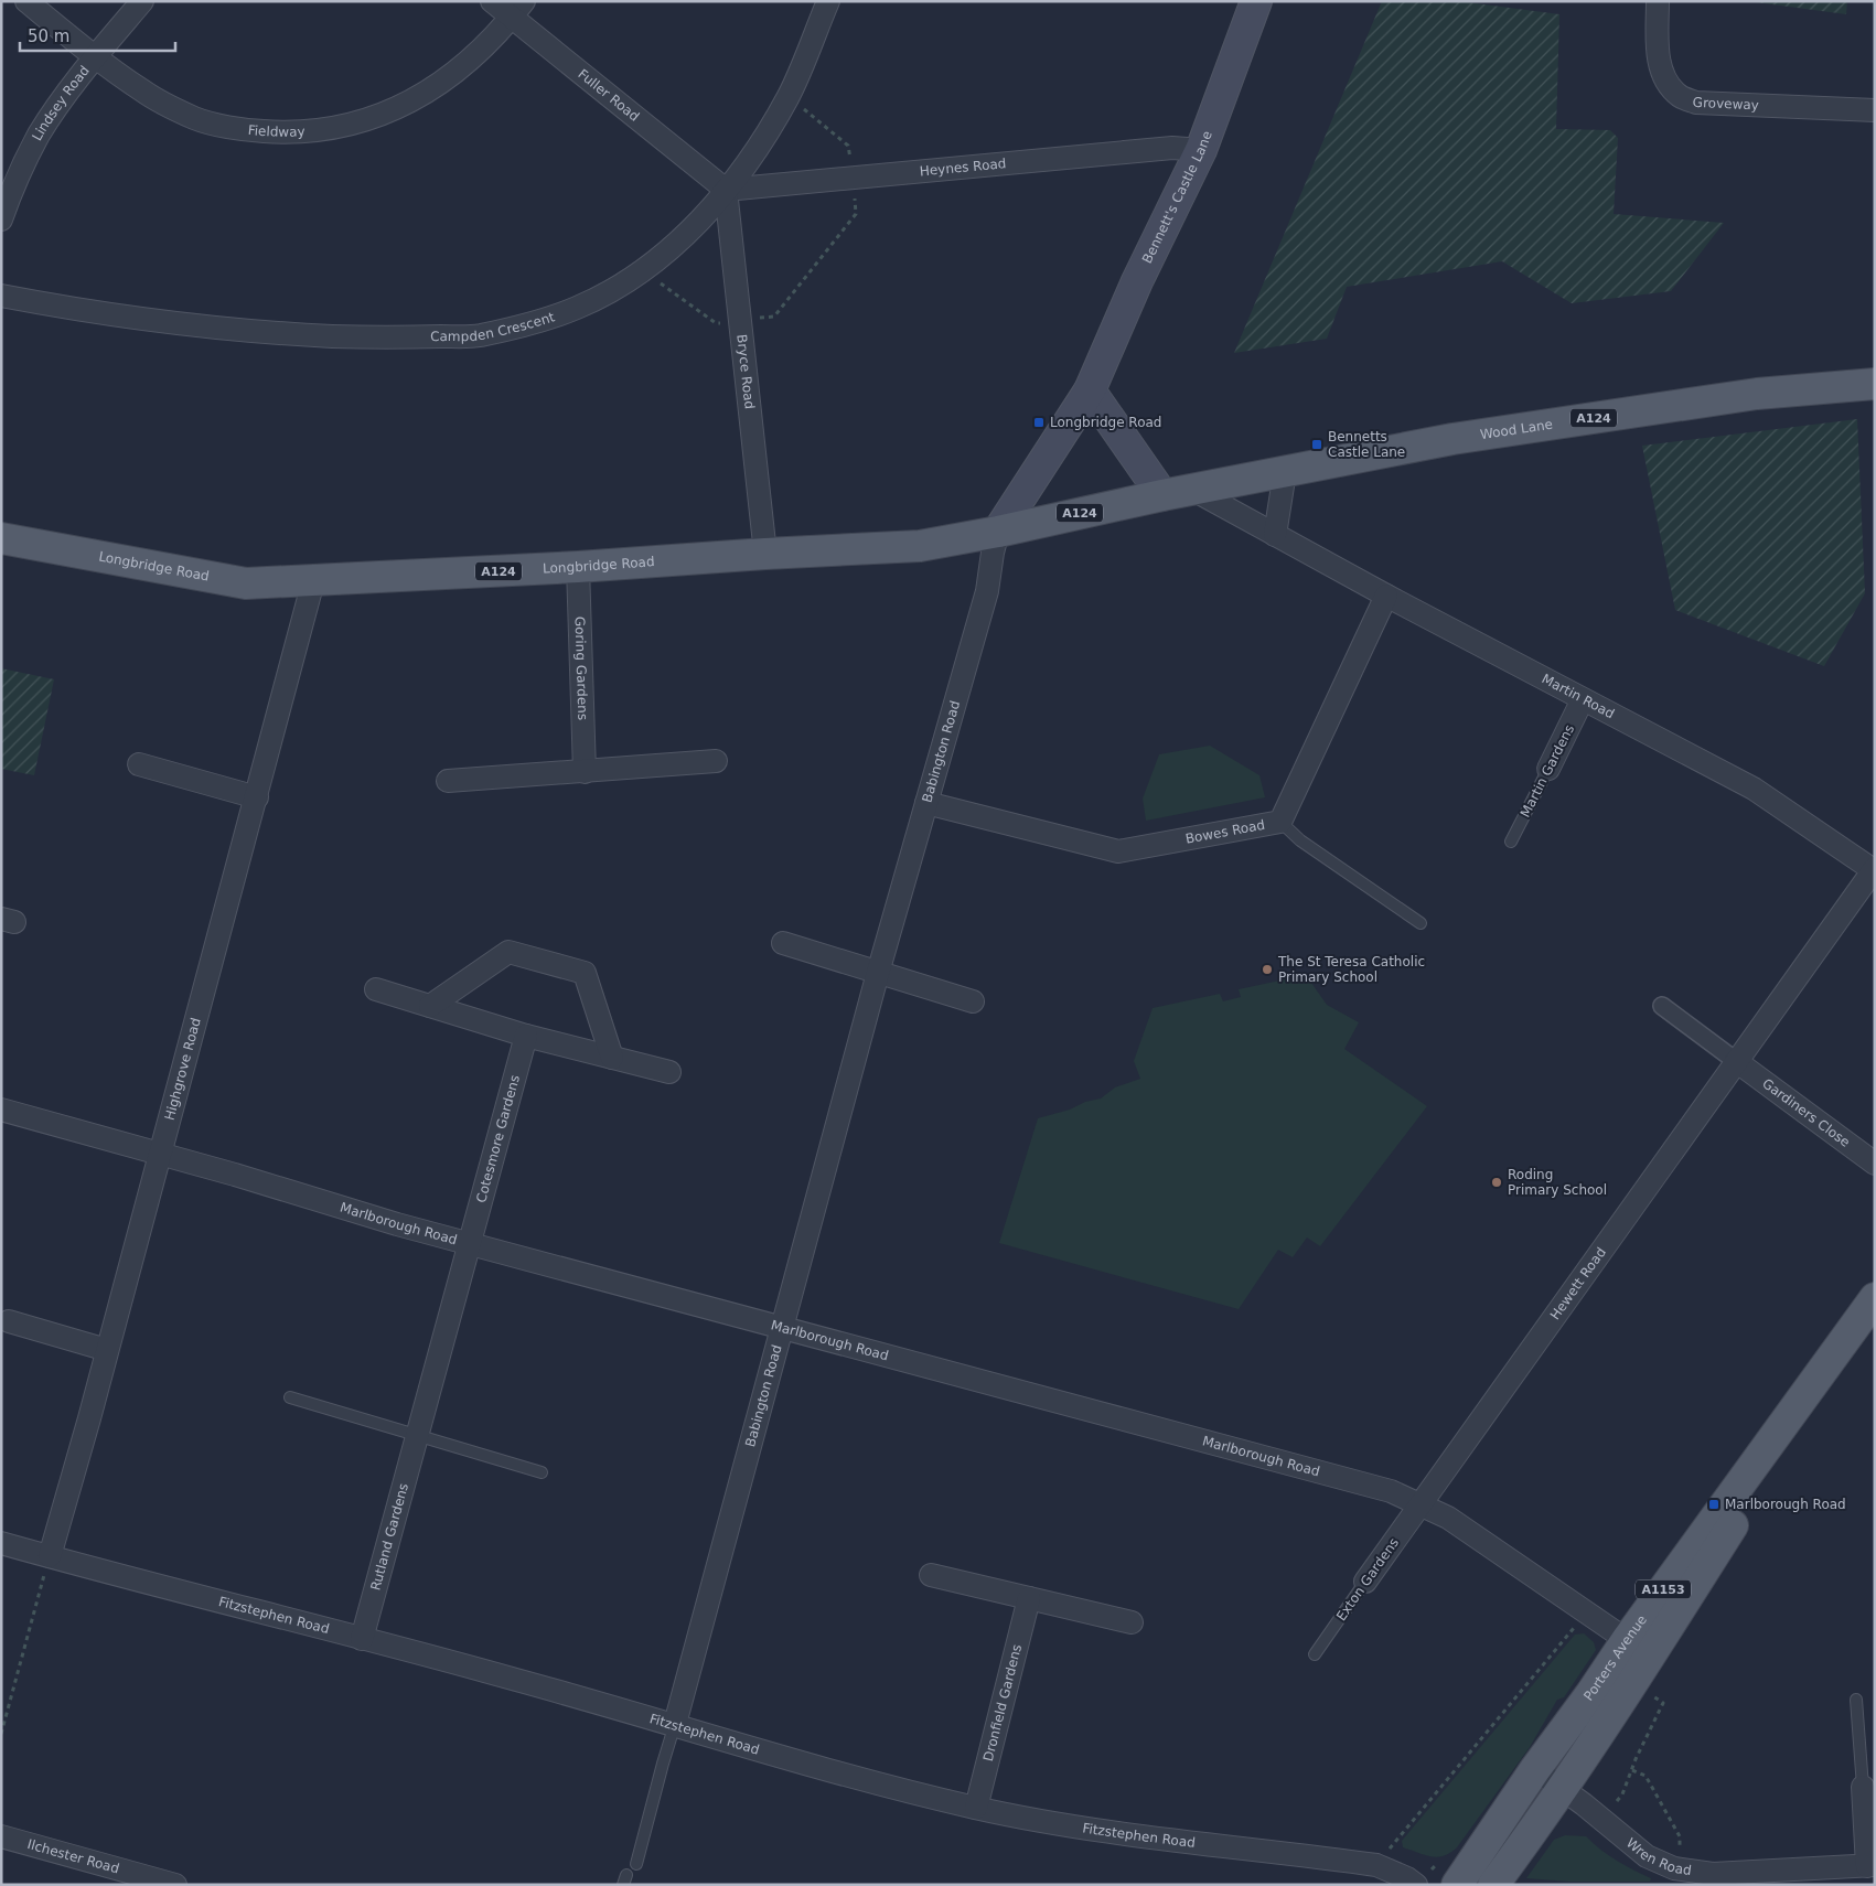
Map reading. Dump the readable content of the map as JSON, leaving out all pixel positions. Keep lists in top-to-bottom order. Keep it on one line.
{"streets":{"main road":["Bennett's Castle Lane","A124","Wood Lane","Longbridge Road","A1153","Porters Avenue"],"street":["Fuller Road","Groveway","Lindsey Road","Fieldway","Heynes Road","Campden Crescent","Bryce Road","Goring Gardens","Martin Road","Babington Road","Martin Gardens","Bowes Road","Highgrove Road","Gardiners Close","Cotesmore Gardens","Marlborough Road","Hewett Road","Rutland Gardens","Exton Gardens","Fitzstephen Road","Dronfield Gardens","Wren Road","Ilchester Road"]},"crossings":[["Fuller Road","Fieldway"],["Fuller Road","Heynes Road"],["Fuller Road","Campden Crescent"],["Fuller Road","Bryce Road"],["Lindsey Road","Fieldway"],["Heynes Road","Bennett's Castle Lane"],["Heynes Road","Campden Crescent"],["Heynes Road","Bryce Road"],["Bennett's Castle Lane","Longbridge Road"],["Bennett's Castle Lane","Babington Road"],["Campden Crescent","Bryce Road"],["Bryce Road","Longbridge Road"],["Wood Lane","Longbridge Road"],["Wood Lane","Martin Road"],["Longbridge Road","Goring Gardens"],["Longbridge Road","Babington Road"],["Longbridge Road","Highgrove Road"],["Martin Road","Martin Gardens"],["Martin Road","Bowes Road"],["Martin Road","Hewett Road"],["Babington Road","Bowes Road"],["Babington Road","Marlborough Road"],["Babington Road","Fitzstephen Road"],["Highgrove Road","Marlborough Road"],["Highgrove Road","Fitzstephen Road"],["Gardiners Close","Hewett Road"],["Cotesmore Gardens","Marlborough Road"],["Cotesmore Gardens","Rutland Gardens"],["Marlborough Road","Hewett Road"],["Marlborough Road","Rutland Gardens"],["Marlborough Road","Exton Gardens"],["Marlborough Road","Porters Avenue"],["Hewett Road","Exton Gardens"],["Rutland Gardens","Fitzstephen Road"],["Fitzstephen Road","Porters Avenue"],["Fitzstephen Road","Dronfield Gardens"],["Porters Avenue","Wren Road"]],"places":{"transit":["Longbridge Road","Bennetts Castle Lane","Marlborough Road"],"other":["The St Teresa Catholic Primary School","Roding Primary School"]},"scale_bar":"50 m"}
